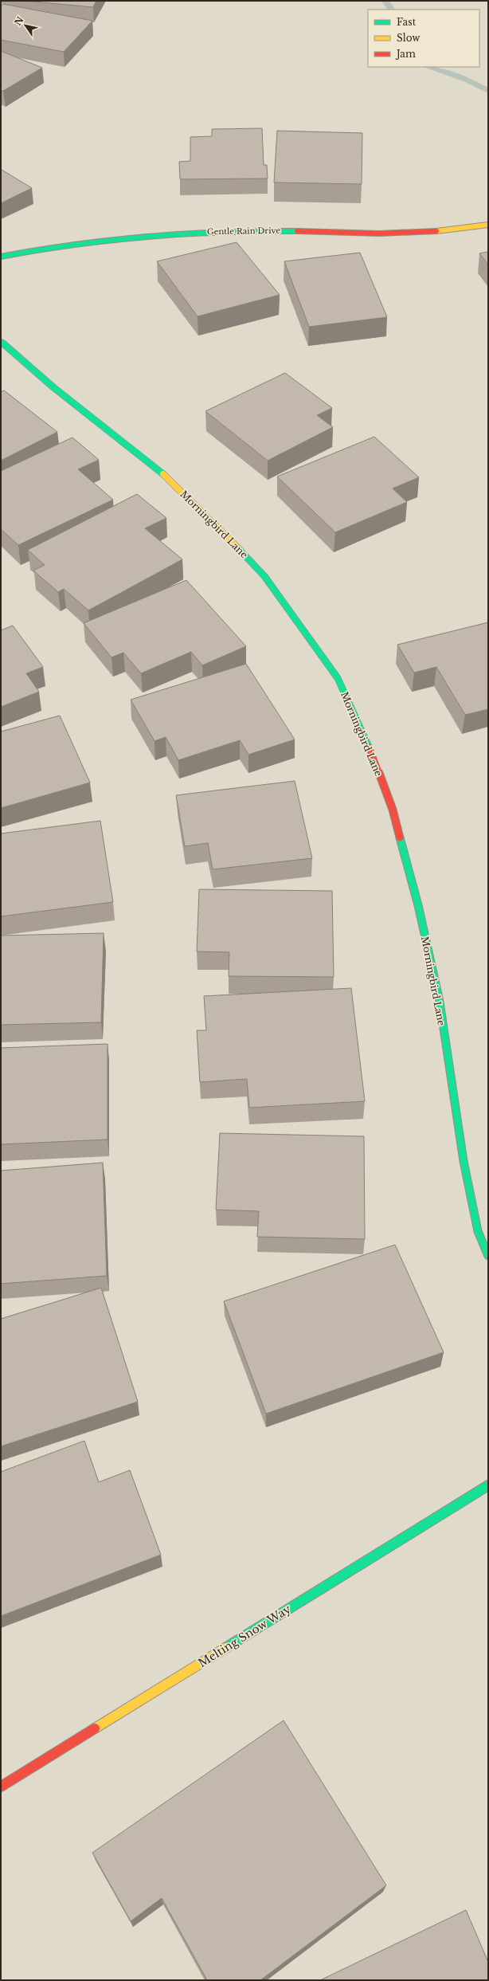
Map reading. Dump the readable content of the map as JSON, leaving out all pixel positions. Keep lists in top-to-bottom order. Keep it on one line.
{"streets":{"street":["Gentle Rain Drive","Morningbird Lane","Melting Snow Way"]},"legend":["Fast","Slow","Jam"],"north":"top left"}
